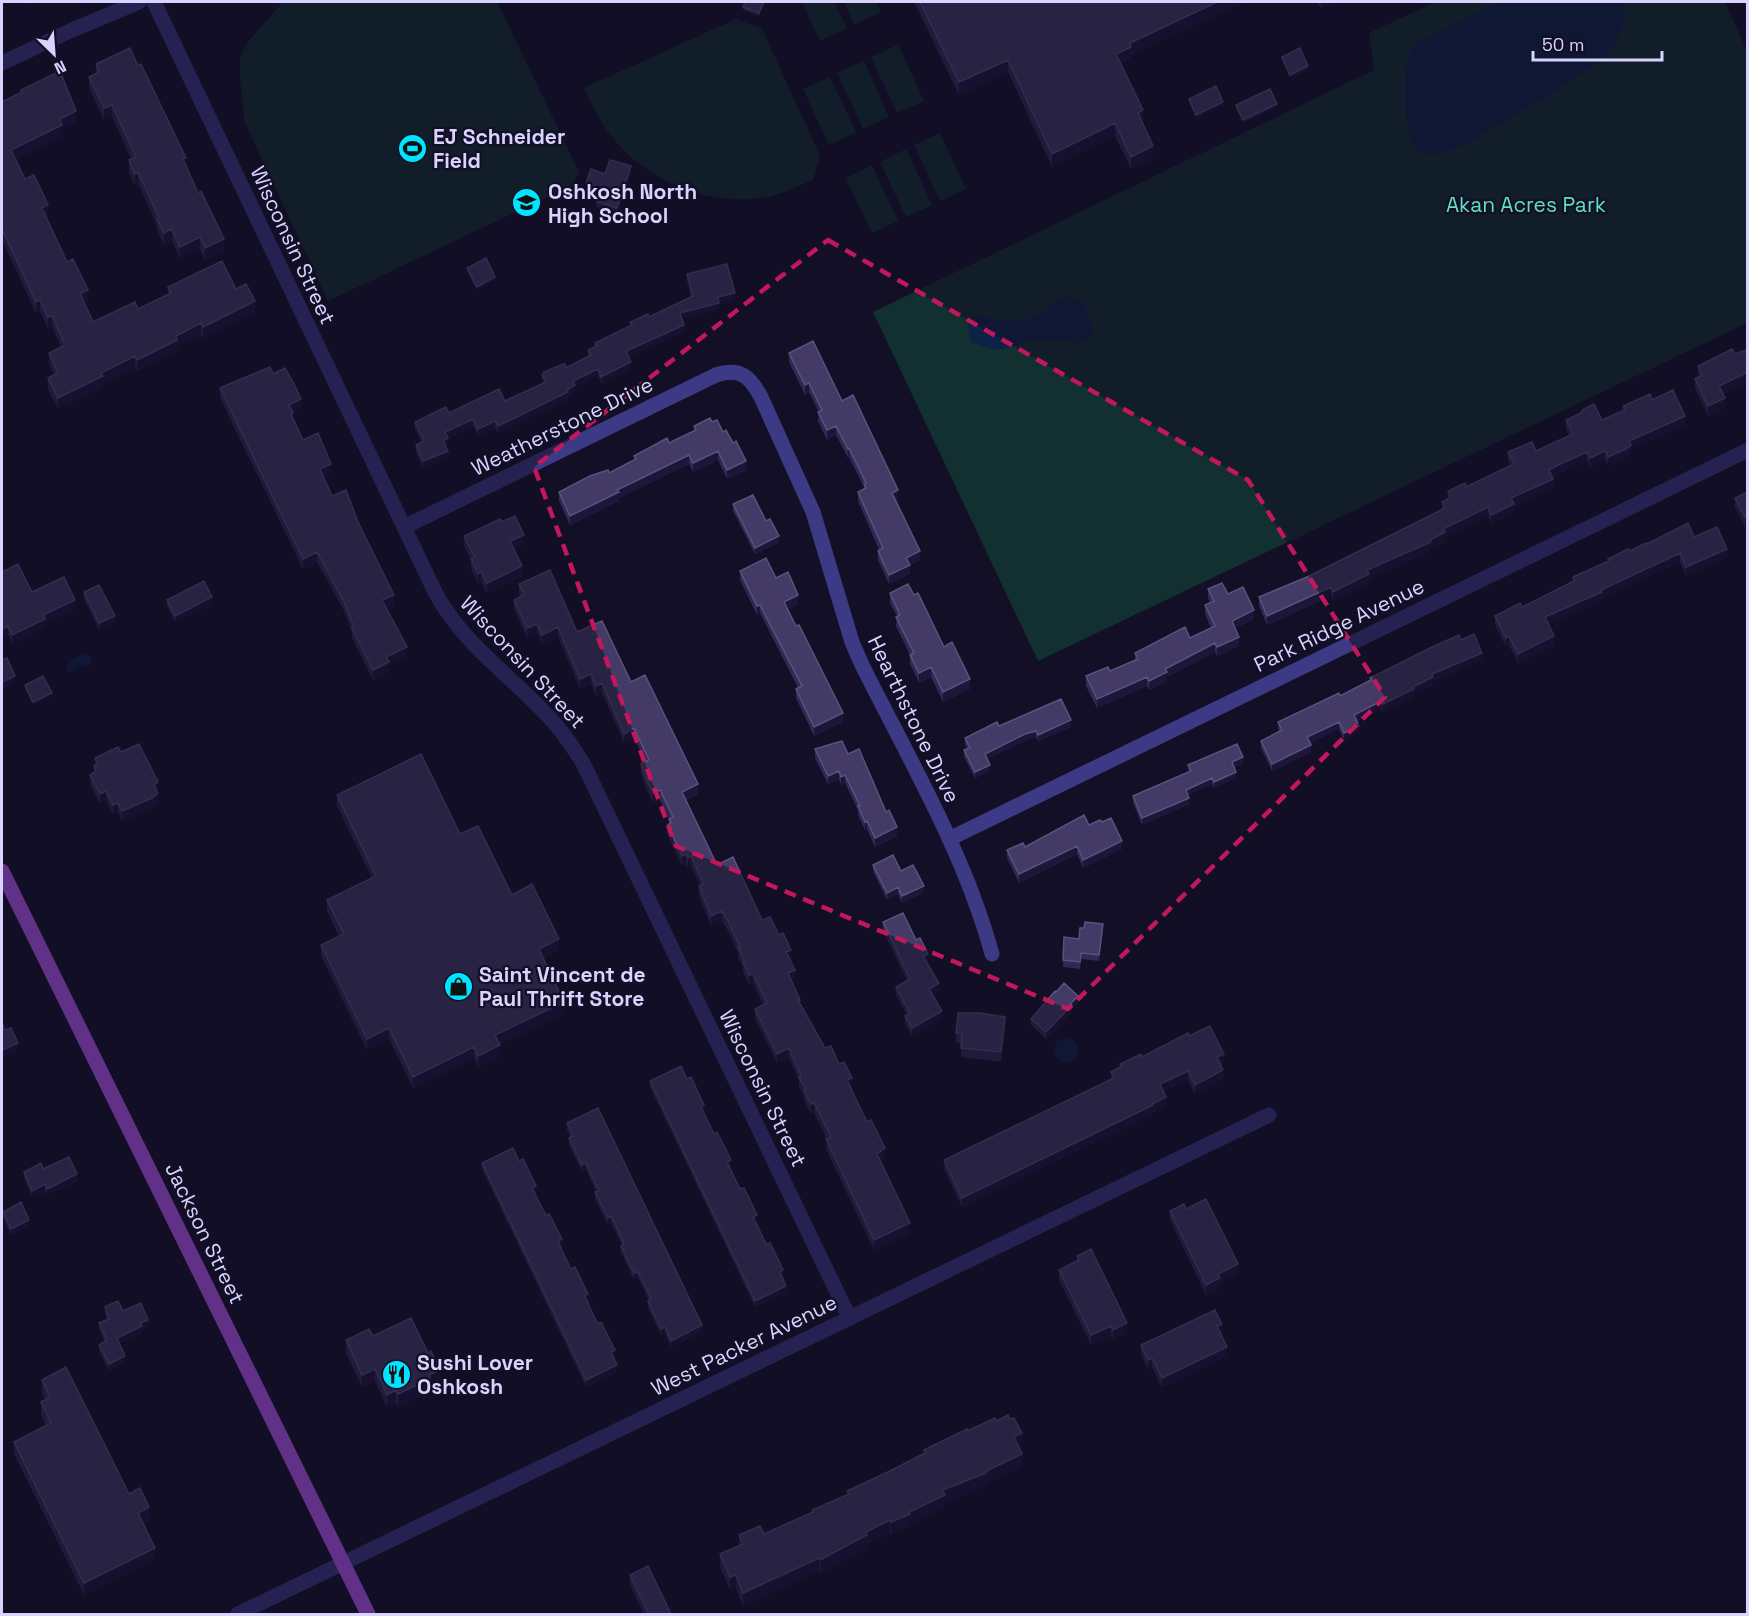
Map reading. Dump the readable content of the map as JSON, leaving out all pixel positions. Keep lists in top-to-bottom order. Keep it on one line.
{"streets":{"main road":["Jackson Street"],"street":["Wisconsin Street","Weatherstone Drive","Park Ridge Avenue","Hearthstone Drive","West Packer Avenue"]},"crossings":[["Wisconsin Street","Weatherstone Drive"],["Wisconsin Street","West Packer Avenue"],["Weatherstone Drive","Hearthstone Drive"],["Park Ridge Avenue","Hearthstone Drive"],["Jackson Street","West Packer Avenue"]],"parks":["Akan Acres Park"],"places":{"sports":["EJ Schneider Field"],"school or university":["Oshkosh North High School"],"shop":["Saint Vincent de Paul Thrift Store"],"restaurant":["Sushi Lover Oshkosh"]},"scale_bar":"50 m","north":"bottom right"}
